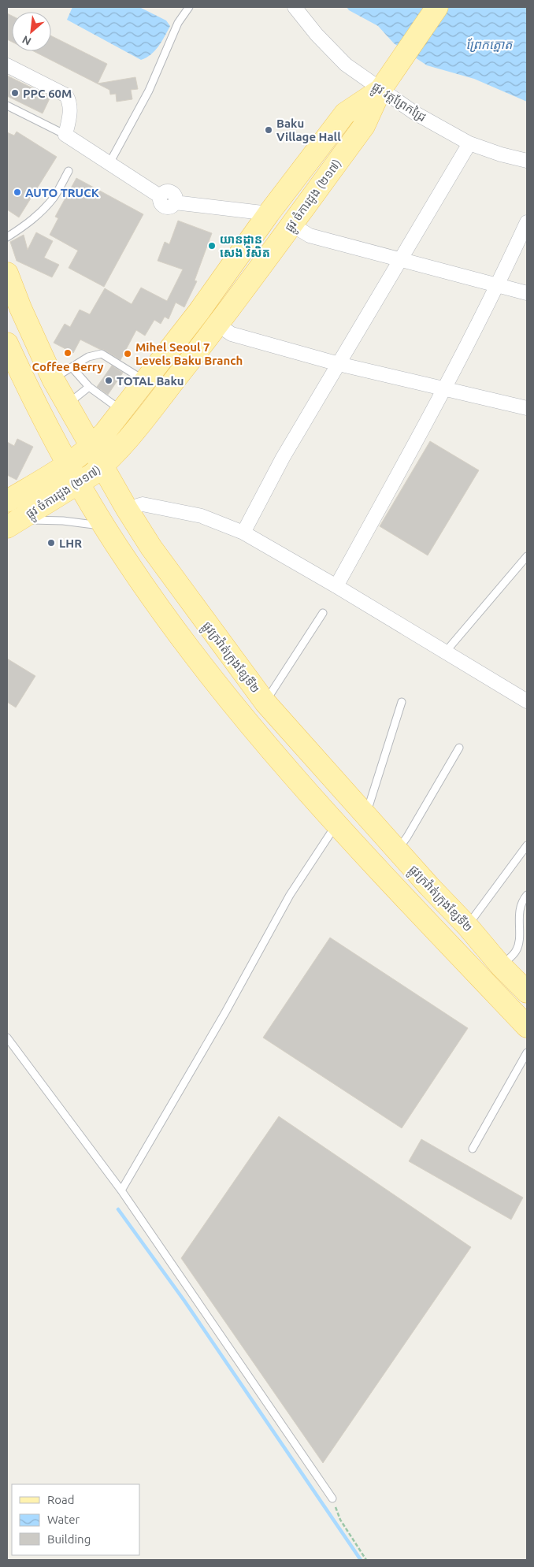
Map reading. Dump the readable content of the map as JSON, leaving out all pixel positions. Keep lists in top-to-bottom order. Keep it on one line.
{"streets":{"main road":["ផ្លូវ ចំការដូង (២១៧)","ផ្លូវក្រវ៉ាត់ក្រុងខ្សែទី២"],"street":["ផ្លូវ វត្តព្រែកជ្រៃ"]},"crossings":[["ផ្លូវ វត្តព្រែកជ្រៃ","ផ្លូវ ចំការដូង (២១៧)"],["ផ្លូវ ចំការដូង (២១៧)","ផ្លូវក្រវ៉ាត់ក្រុងខ្សែទី២"]],"water":["ព្រែកត្នោត"],"places":["PPC 60M","Baku Village Hall","AUTO TRUCK","យានដ្ឋាន សេង វិសិត","Coffee Berry","Mihel Seoul 7 Levels Baku Branch","TOTAL Baku","LHR"],"legend":["Road","Water","Building"],"north":"bottom left"}
